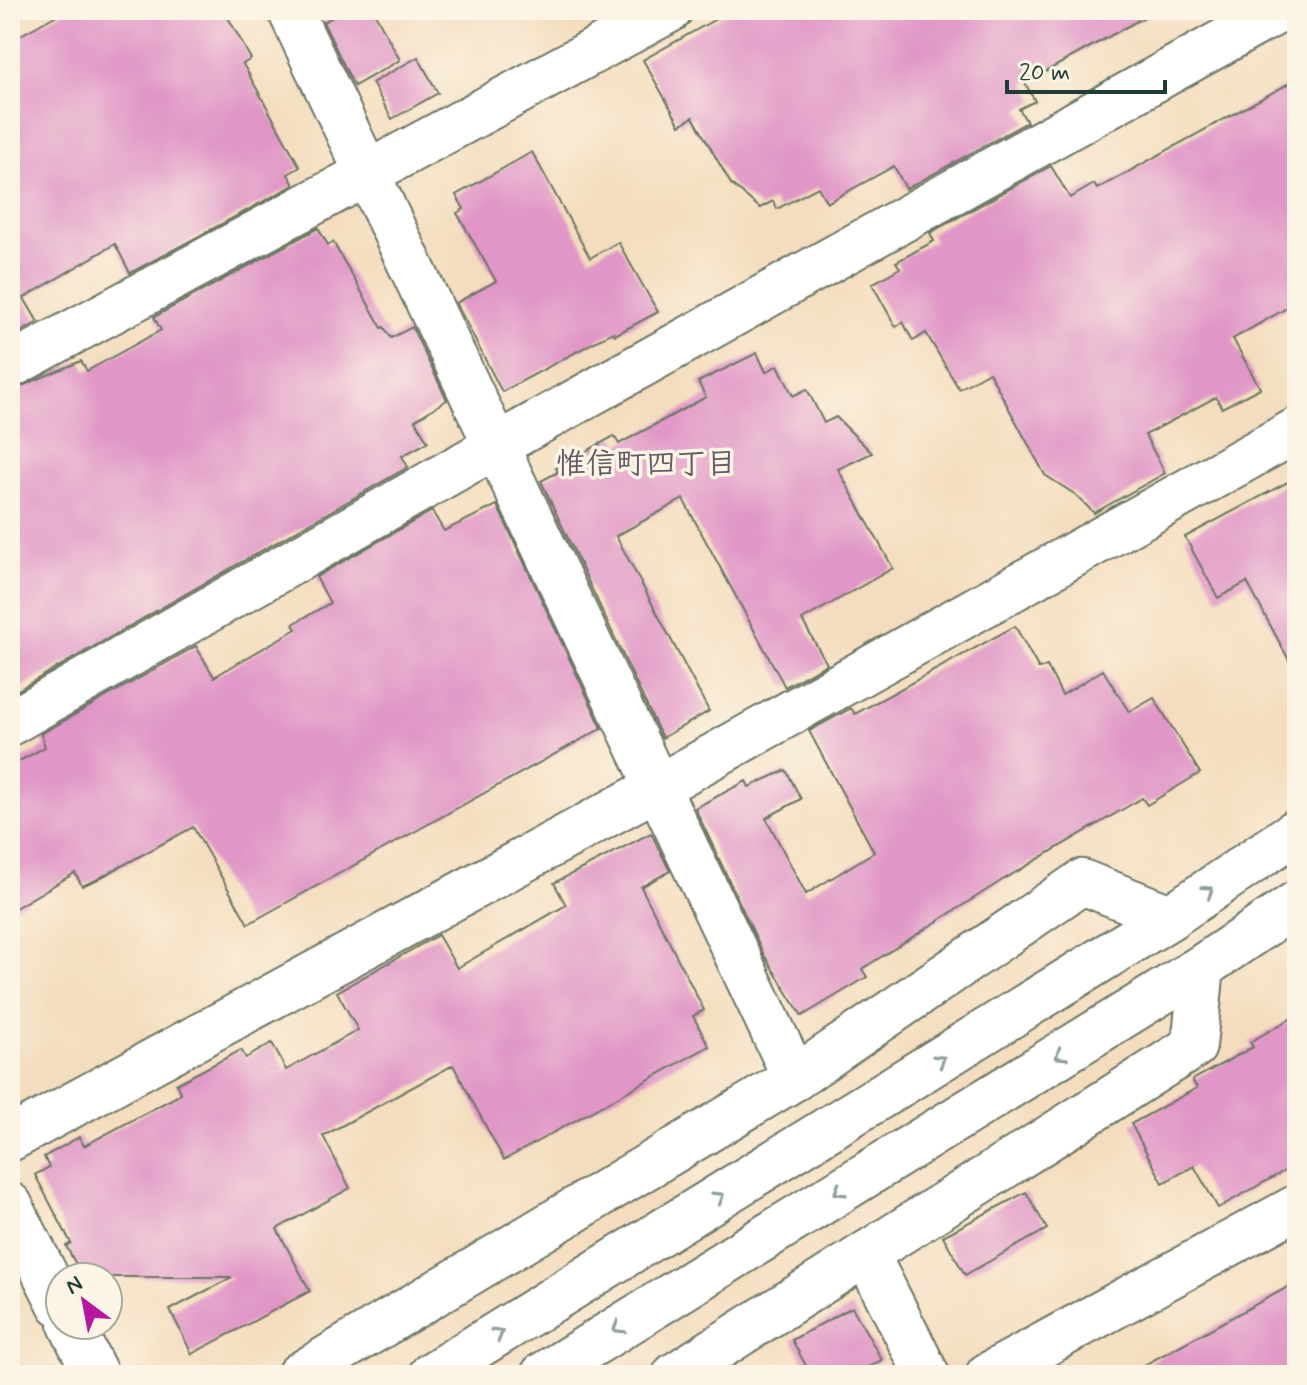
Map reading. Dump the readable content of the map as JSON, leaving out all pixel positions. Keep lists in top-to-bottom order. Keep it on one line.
{"districts":["惟信町四丁目"],"scale_bar":"20 m","north":"top left"}
